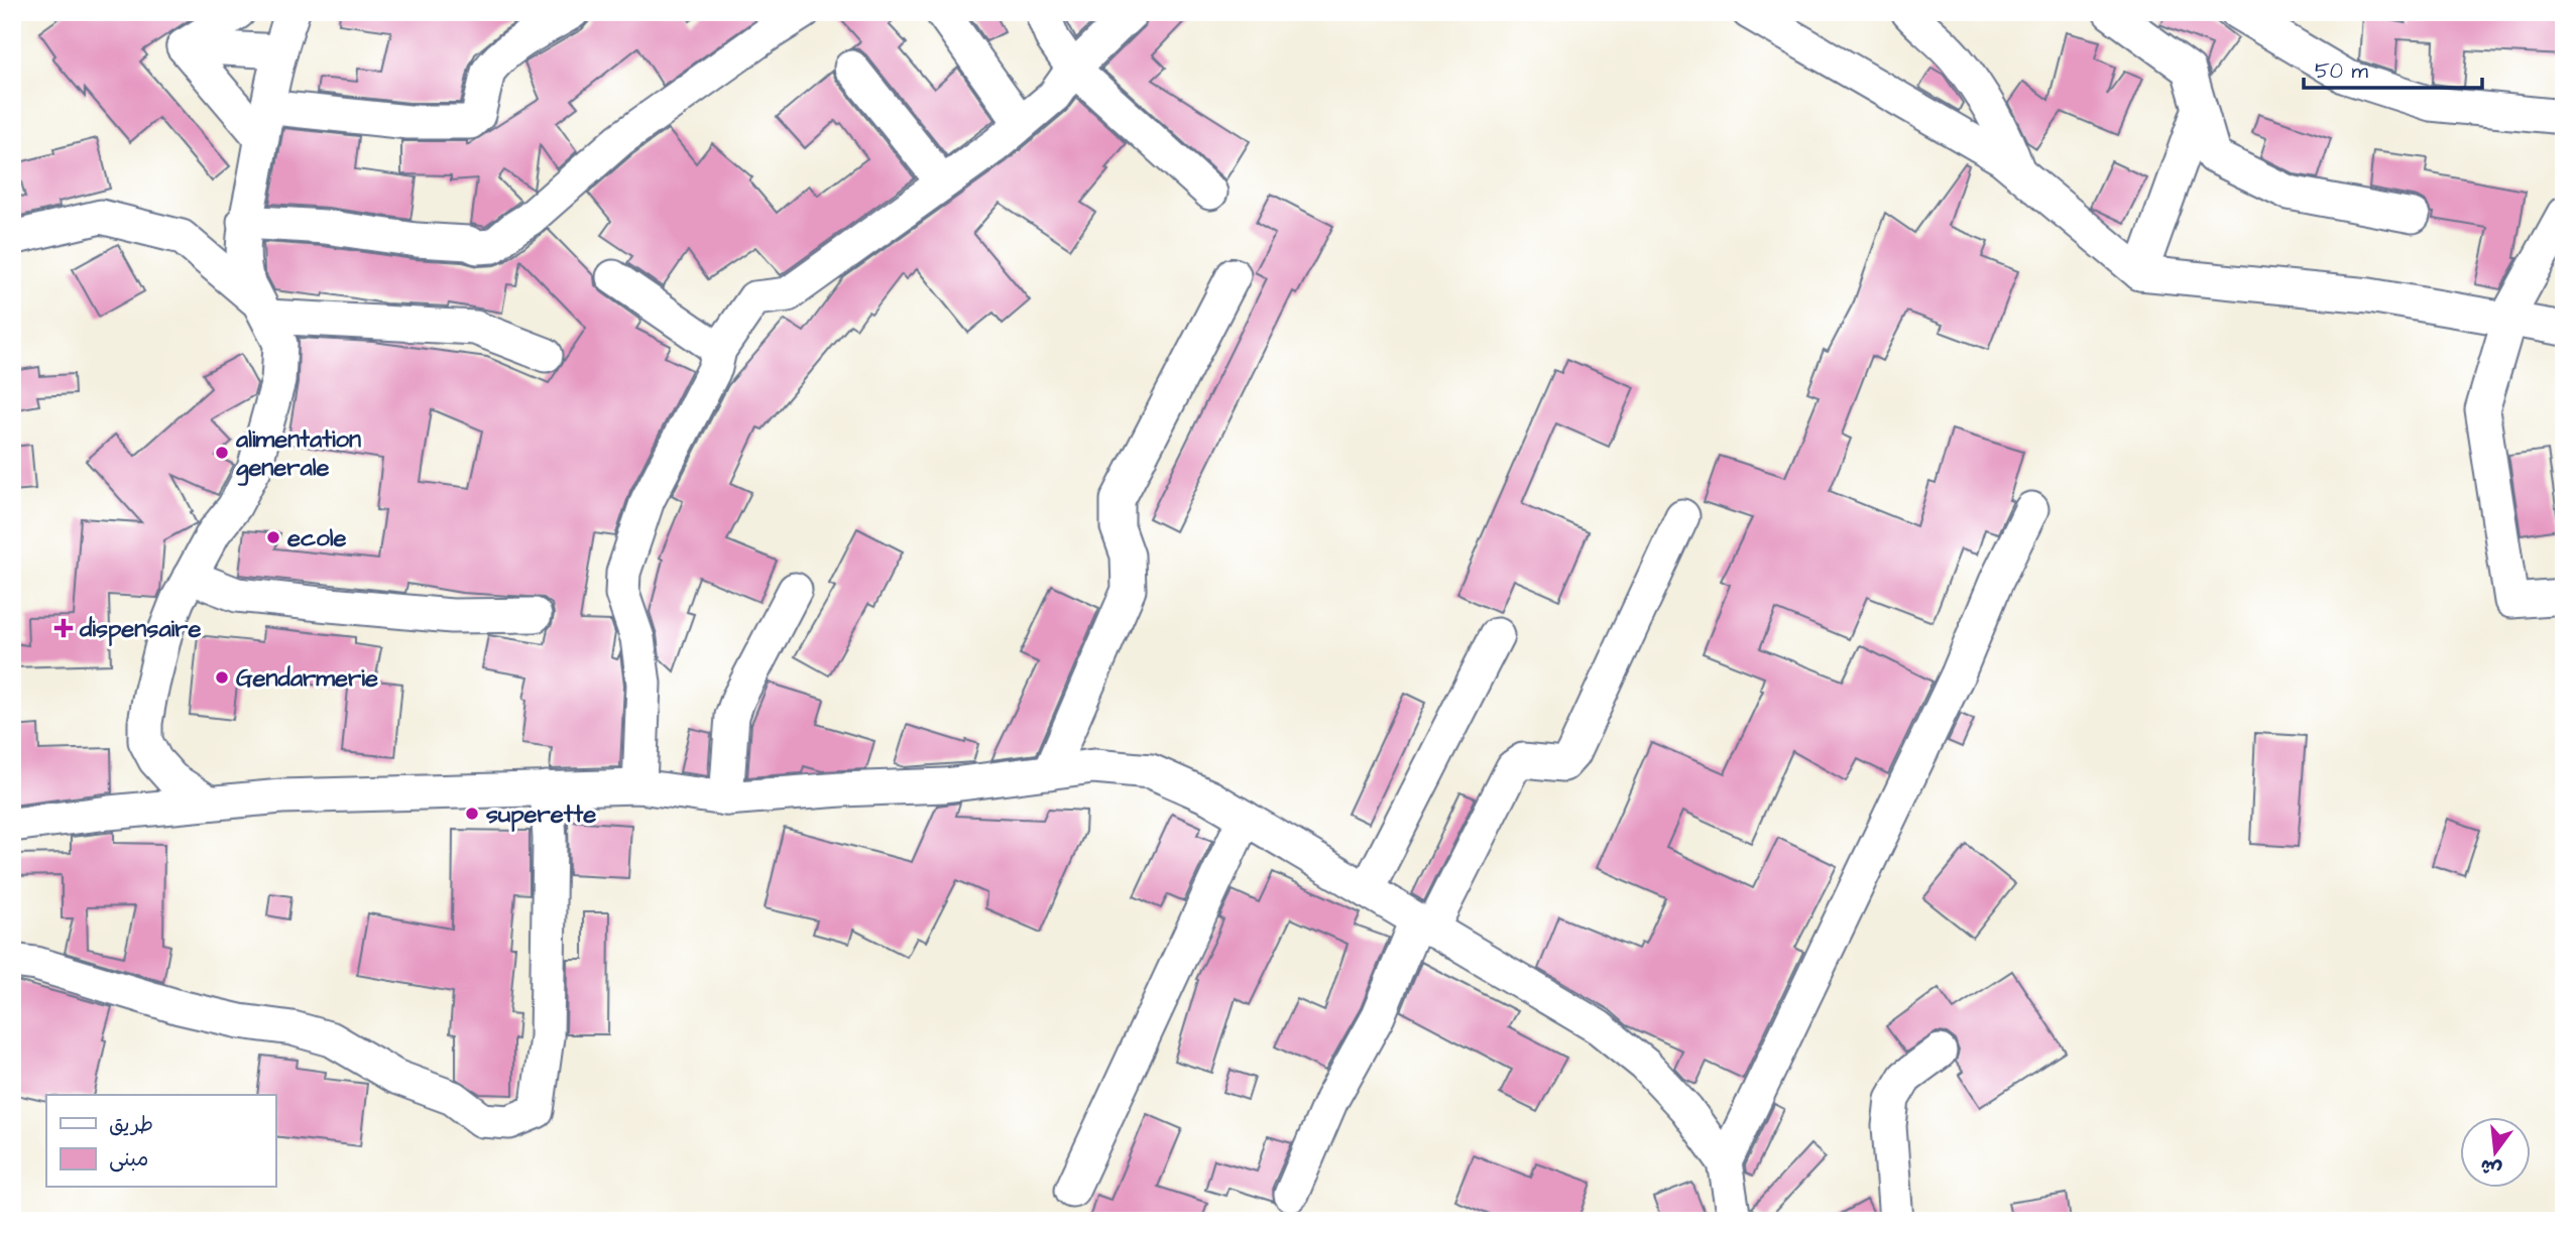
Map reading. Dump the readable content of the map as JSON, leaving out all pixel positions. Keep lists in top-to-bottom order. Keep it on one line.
{"places":{"other":["alimentation generale","ecole","Gendarmerie","superette"],"health":["dispensaire"]},"legend":["طريق","مبنى"],"scale_bar":"50 m","north":"bottom"}
